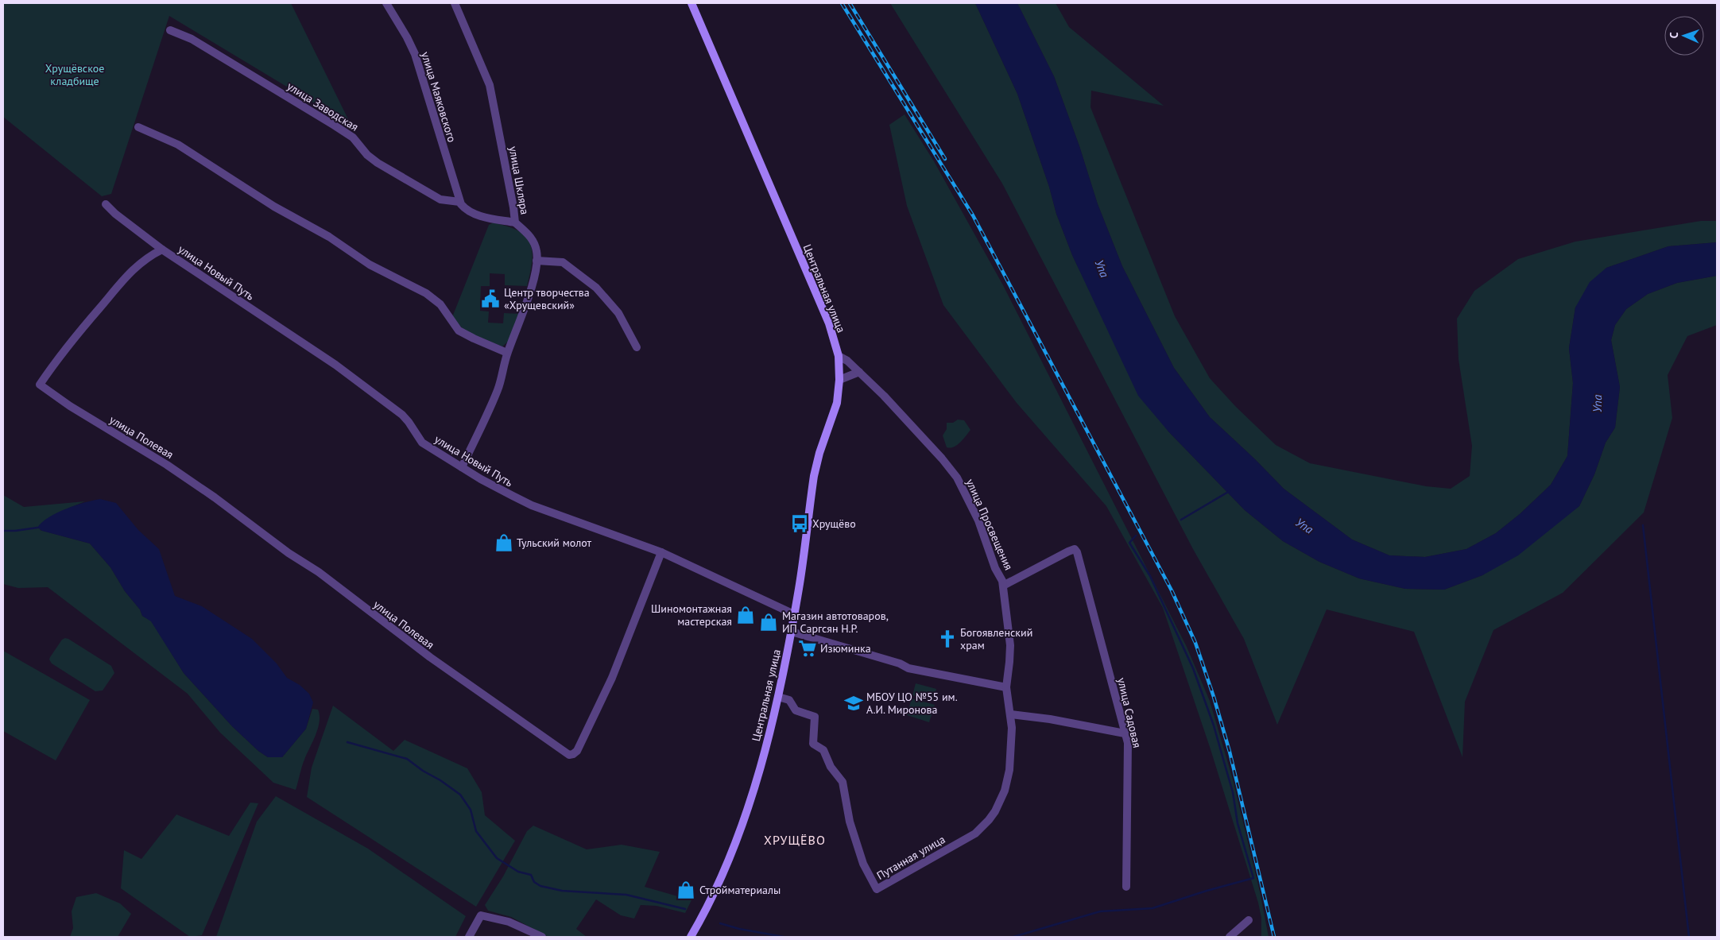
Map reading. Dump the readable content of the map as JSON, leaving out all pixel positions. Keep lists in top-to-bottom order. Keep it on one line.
{"streets":{"main road":["Центральная улица"],"street":["улица Маяковского","улица Заводская","улица Шкляра","улица Новый Путь","улица Полевая","улица Просвещения","улица Садовая","Путанная улица"]},"crossings":[["улица Маяковского","улица Заводская"],["улица Шкляра","улица Новый Путь"],["улица Новый Путь","Центральная улица"],["улица Новый Путь","улица Полевая"],["Центральная улица","улица Просвещения"],["Центральная улица","Путанная улица"],["улица Просвещения","улица Садовая"],["улица Просвещения","Путанная улица"]],"districts":["ХРУЩЁВО"],"water":["Упа"],"parks":["Хрущёвское кладбище"],"places":{"public building":["Центр творчества «Хрущевский»"],"bus stop":["Хрущёво"],"shop":["Тульский молот","Шиномонтажная мастерская","Магазин автотоваров, ИП Саргсян Н.Р.","Стройматериалы"],"church":["Богоявленский храм"],"supermarket":["Изюминка"],"school or university":["МБОУ ЦО №55 им. А.И. Миронова"]},"north":"left"}
